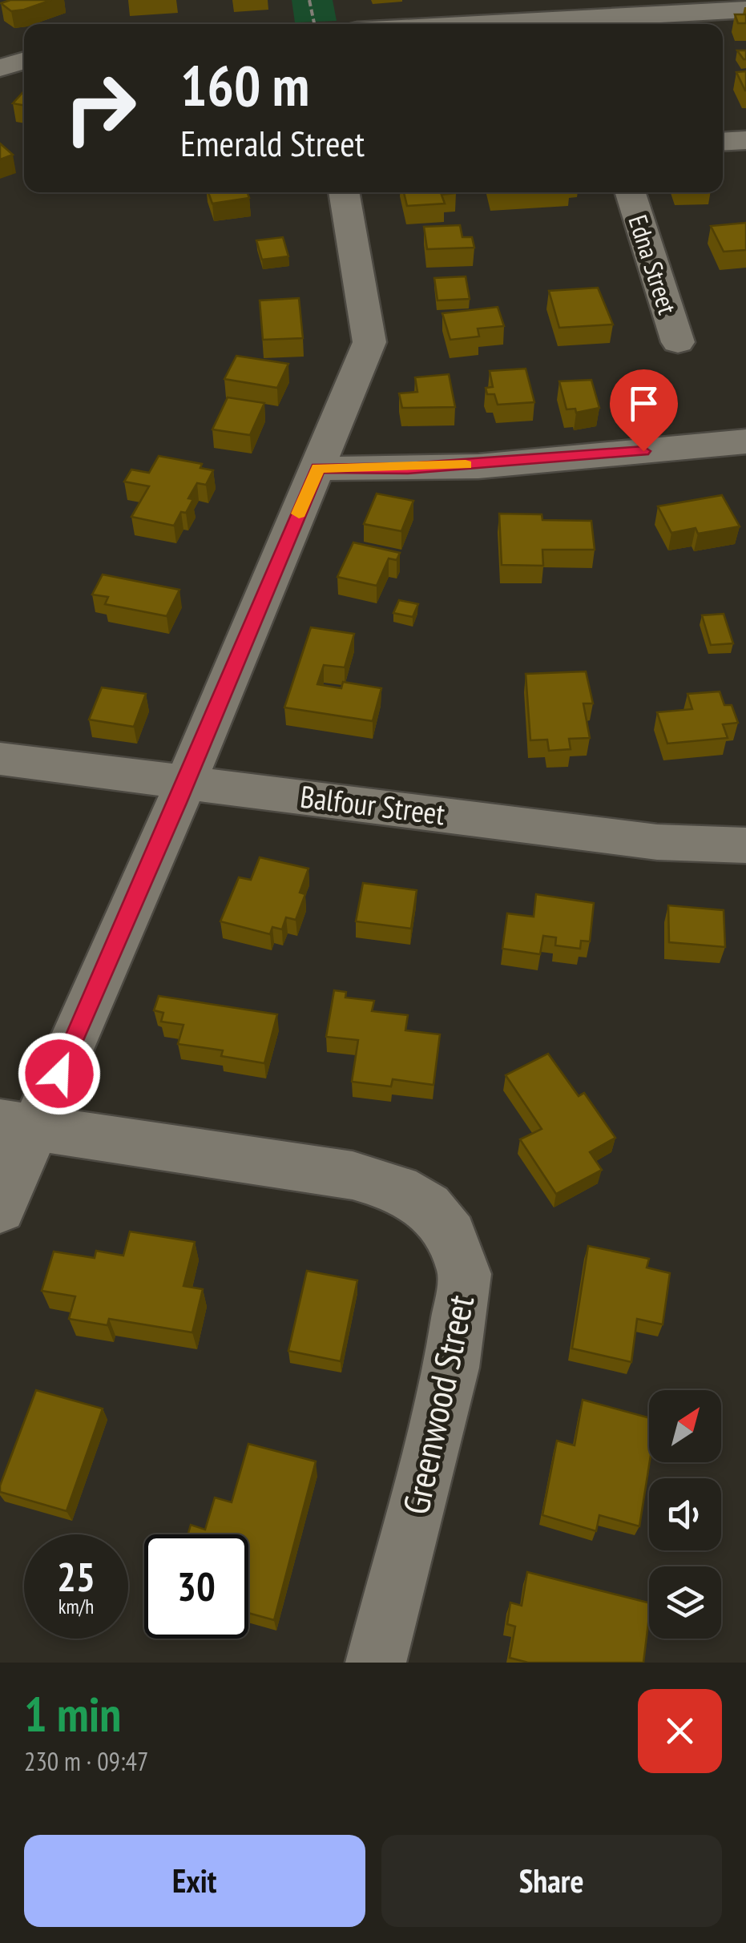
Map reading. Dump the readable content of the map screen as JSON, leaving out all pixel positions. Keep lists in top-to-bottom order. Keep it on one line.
{"streets":{"street":["Edna Street","Balfour Street","Greenwood Street"]},"north":"top right","page":{"turn":["160 m","Emerald Street"],"speed":"25 km/h","limit":"30","heading":["1 min","230 m · 09:47"],"buttons":["Exit","Share"]}}
